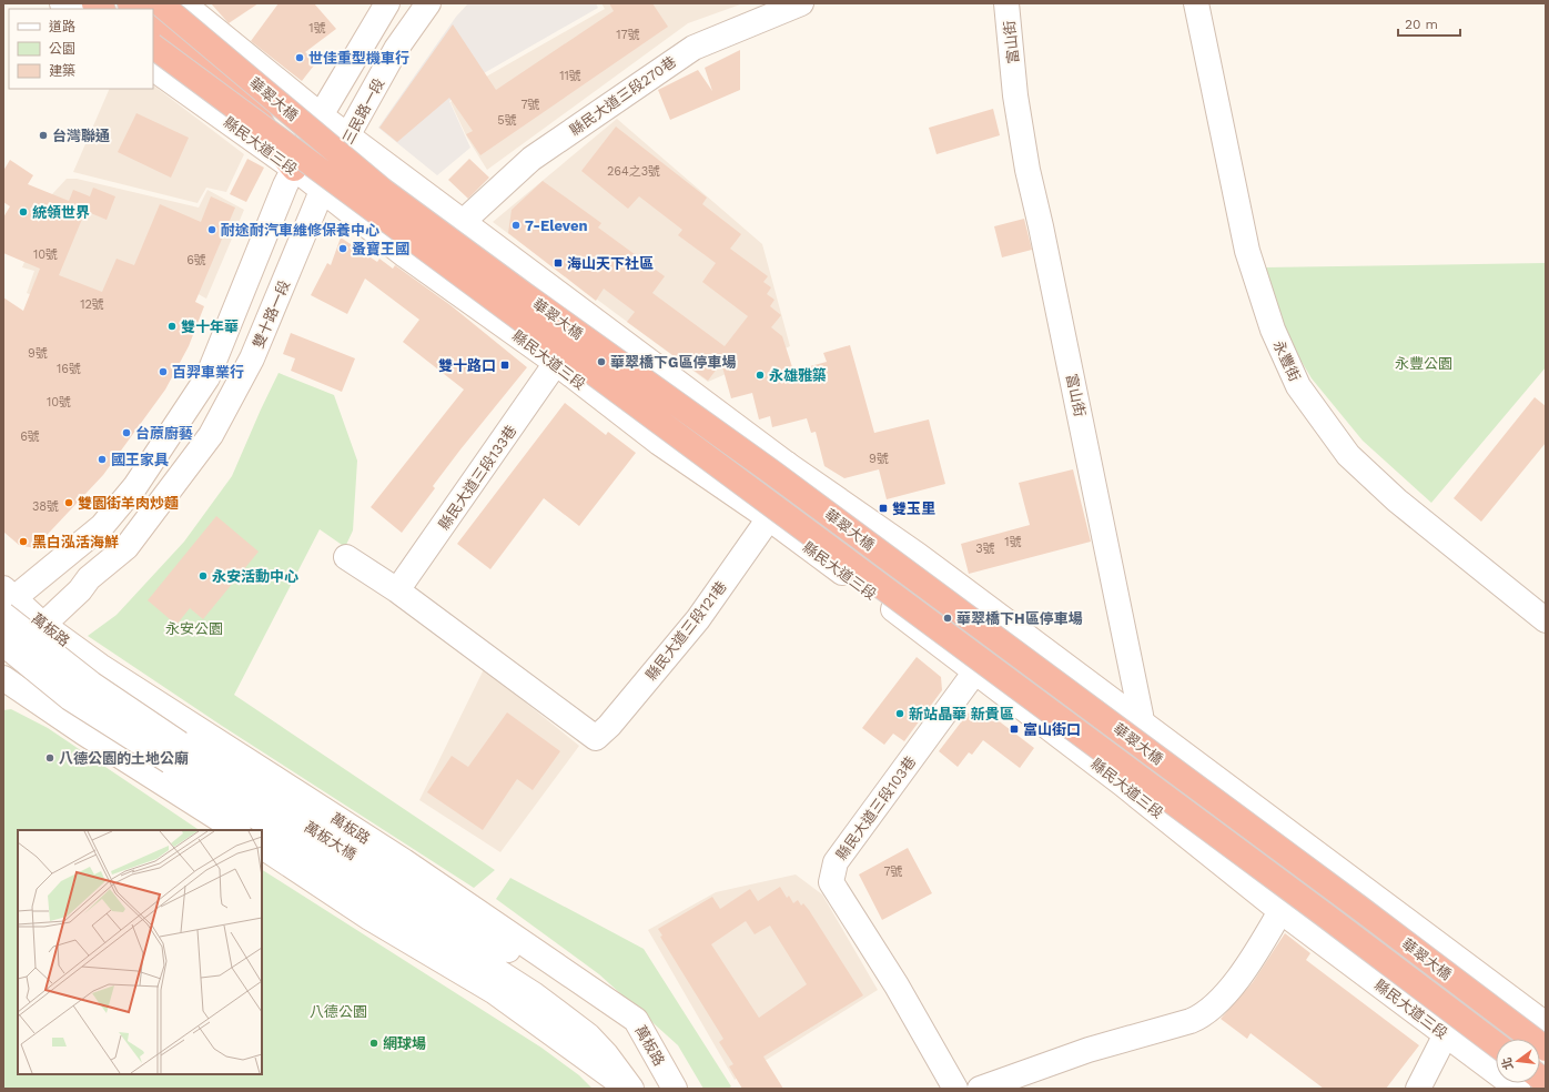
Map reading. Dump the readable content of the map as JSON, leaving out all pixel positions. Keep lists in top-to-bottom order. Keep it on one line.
{"streets":{"highway":["華翠大橋"],"street":["富山街","縣民大道三段270巷","三民路一段","縣民大道三段","雙十路一段","永豐街","縣民大道三段133巷","萬板路","縣民大道三段121巷","縣民大道三段103巷","萬板大橋"]},"crossings":[["富山街","縣民大道三段"],["縣民大道三段270巷","縣民大道三段"],["三民路一段","雙十路一段"],["縣民大道三段","雙十路一段"],["縣民大道三段","縣民大道三段133巷"],["縣民大道三段","縣民大道三段121巷"],["縣民大道三段","縣民大道三段103巷"],["雙十路一段","萬板路"],["縣民大道三段133巷","縣民大道三段121巷"],["萬板路","萬板大橋"]],"parks":["永豐公園","永安公園","八德公園"],"places":{"other":["世佳重型機車行","台灣聯通","統領世界","7-Eleven","耐途耐汽車維修保養中心","蚤寶王國","雙十年華","華翠橋下G區停車場","百羿車業行","永雄雅築","台蒝廚藝","國王家具","雙園街羊肉炒麵","黑白泓活海鮮","永安活動中心","華翠橋下H區停車場","新站晶華 新貴區","八德公園的土地公廟","網球場"],"transit":["海山天下社區","雙十路口","雙玉里","富山街口"]},"house_numbers":["1號","17號","11號","7號","5號","264之3號","10號","6號","12號","9號","16號","10號","6號","9號","38號","1號","3號","7號"],"legend":["道路","公園","建築"],"scale_bar":"20 m","north":"left"}
